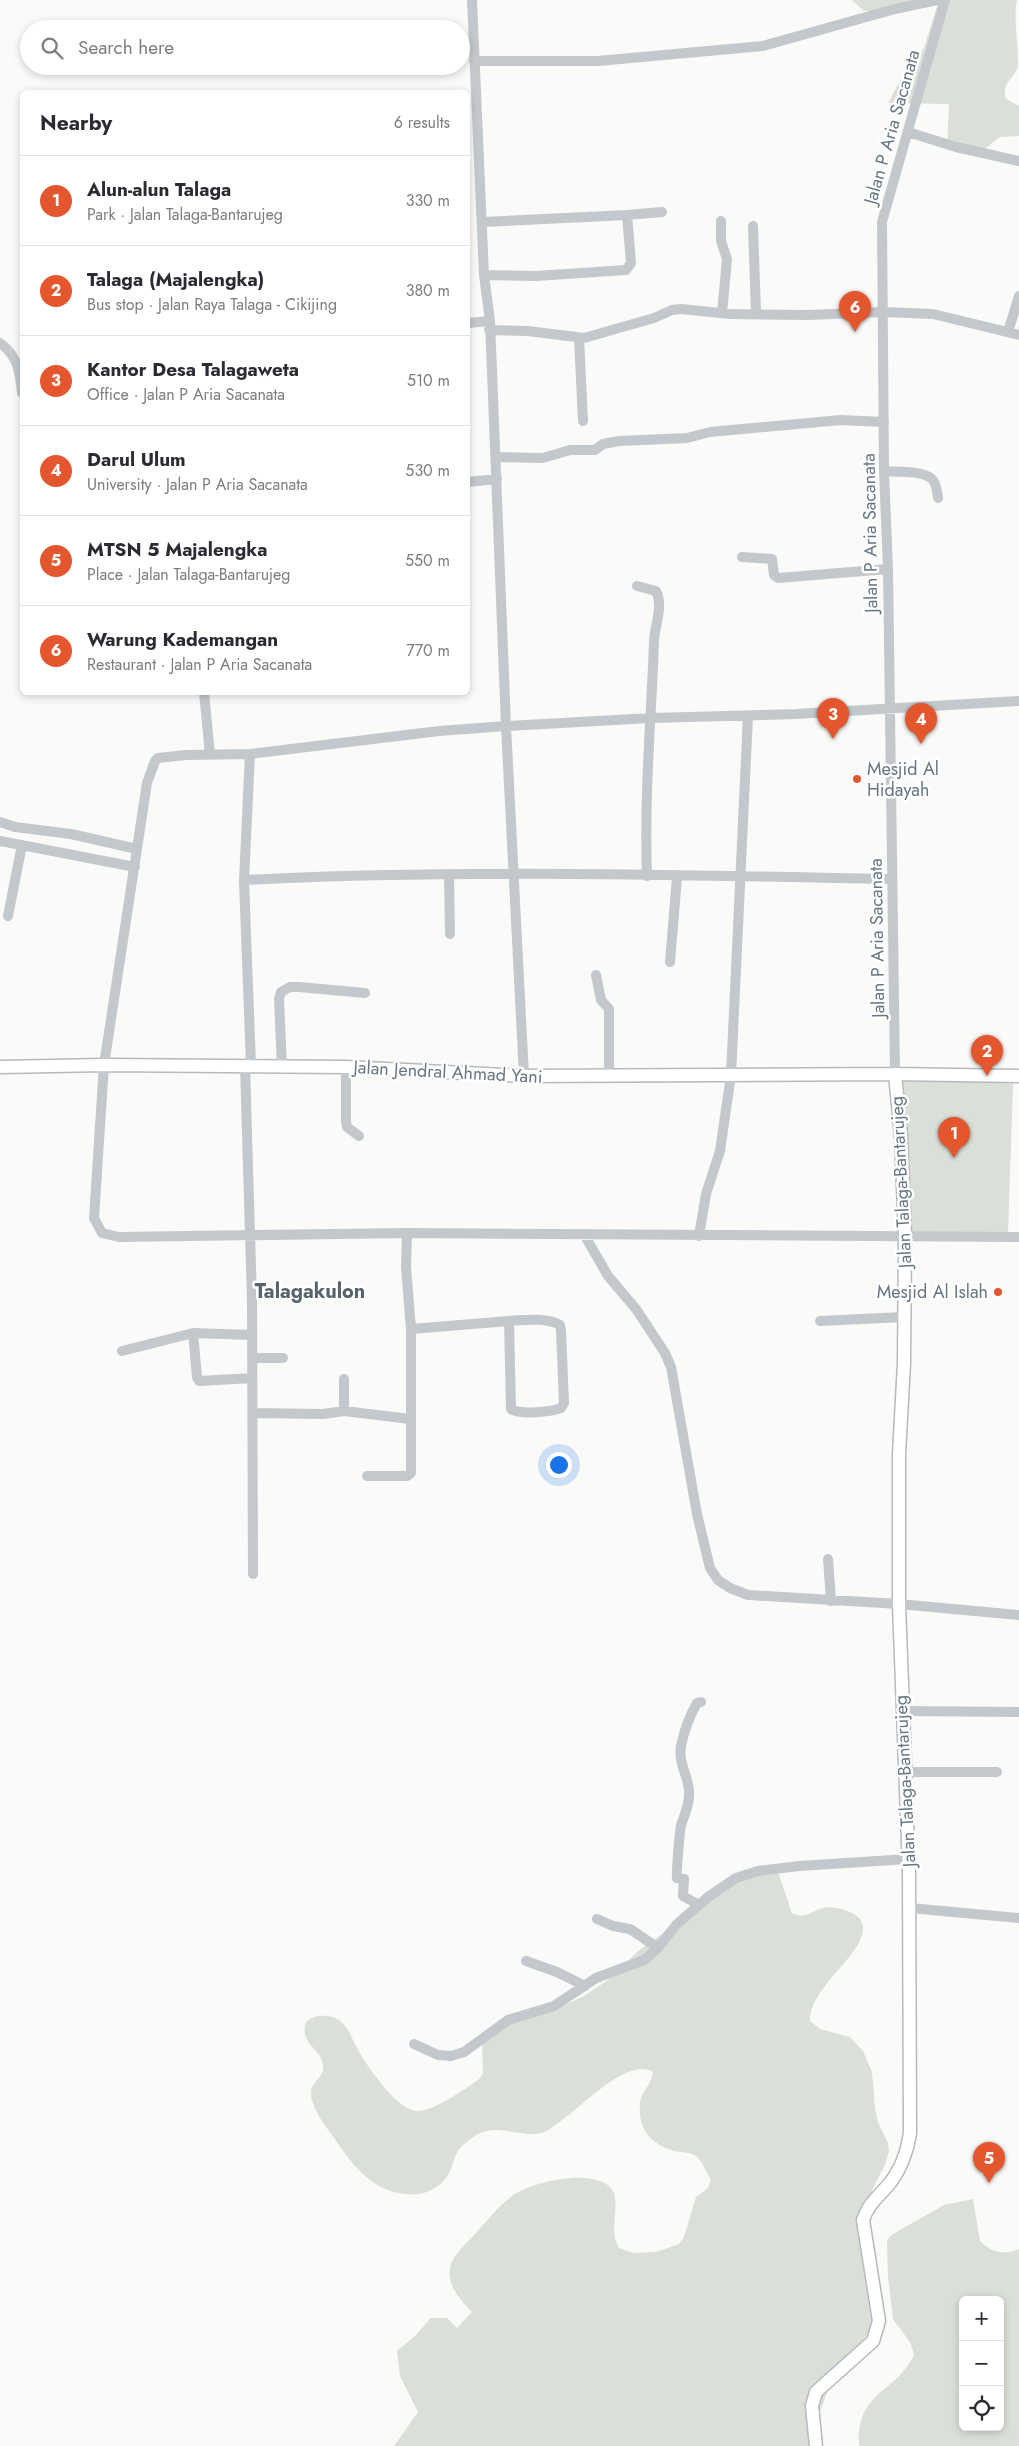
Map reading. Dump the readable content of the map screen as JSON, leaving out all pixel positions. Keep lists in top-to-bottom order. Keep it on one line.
{"streets":{"main road":["Jalan Jendral Ahmad Yani","Jalan Talaga-Bantarujeg"],"street":["Jalan P Aria Sacanata"]},"crossings":[["Jalan P Aria Sacanata","Jalan Jendral Ahmad Yani"],["Jalan P Aria Sacanata","Jalan Talaga-Bantarujeg"],["Jalan Jendral Ahmad Yani","Jalan Talaga-Bantarujeg"]],"districts":["Talagakulon"],"places":["Mesjid Al Hidayah","Mesjid Al Islah"],"page":{"search":"Search here","heading":["Nearby","6 results"],"list":[{"mark":"1","name":"Alun-alun Talaga","note":"Park · Jalan Talaga-Bantarujeg","value":"330 m"},{"mark":"2","name":"Talaga (Majalengka)","note":"Bus stop · Jalan Raya Talaga - Cikijing","value":"380 m"},{"mark":"3","name":"Kantor Desa Talagaweta","note":"Office · Jalan P Aria Sacanata","value":"510 m"},{"mark":"4","name":"Darul Ulum","note":"University · Jalan P Aria Sacanata","value":"530 m"},{"mark":"5","name":"MTSN 5 Majalengka","note":"Place · Jalan Talaga-Bantarujeg","value":"550 m"},{"mark":"6","name":"Warung Kademangan","note":"Restaurant · Jalan P Aria Sacanata","value":"770 m"}],"pins":["6","3","4","2","1","5"],"map_buttons":["+","−"]}}
